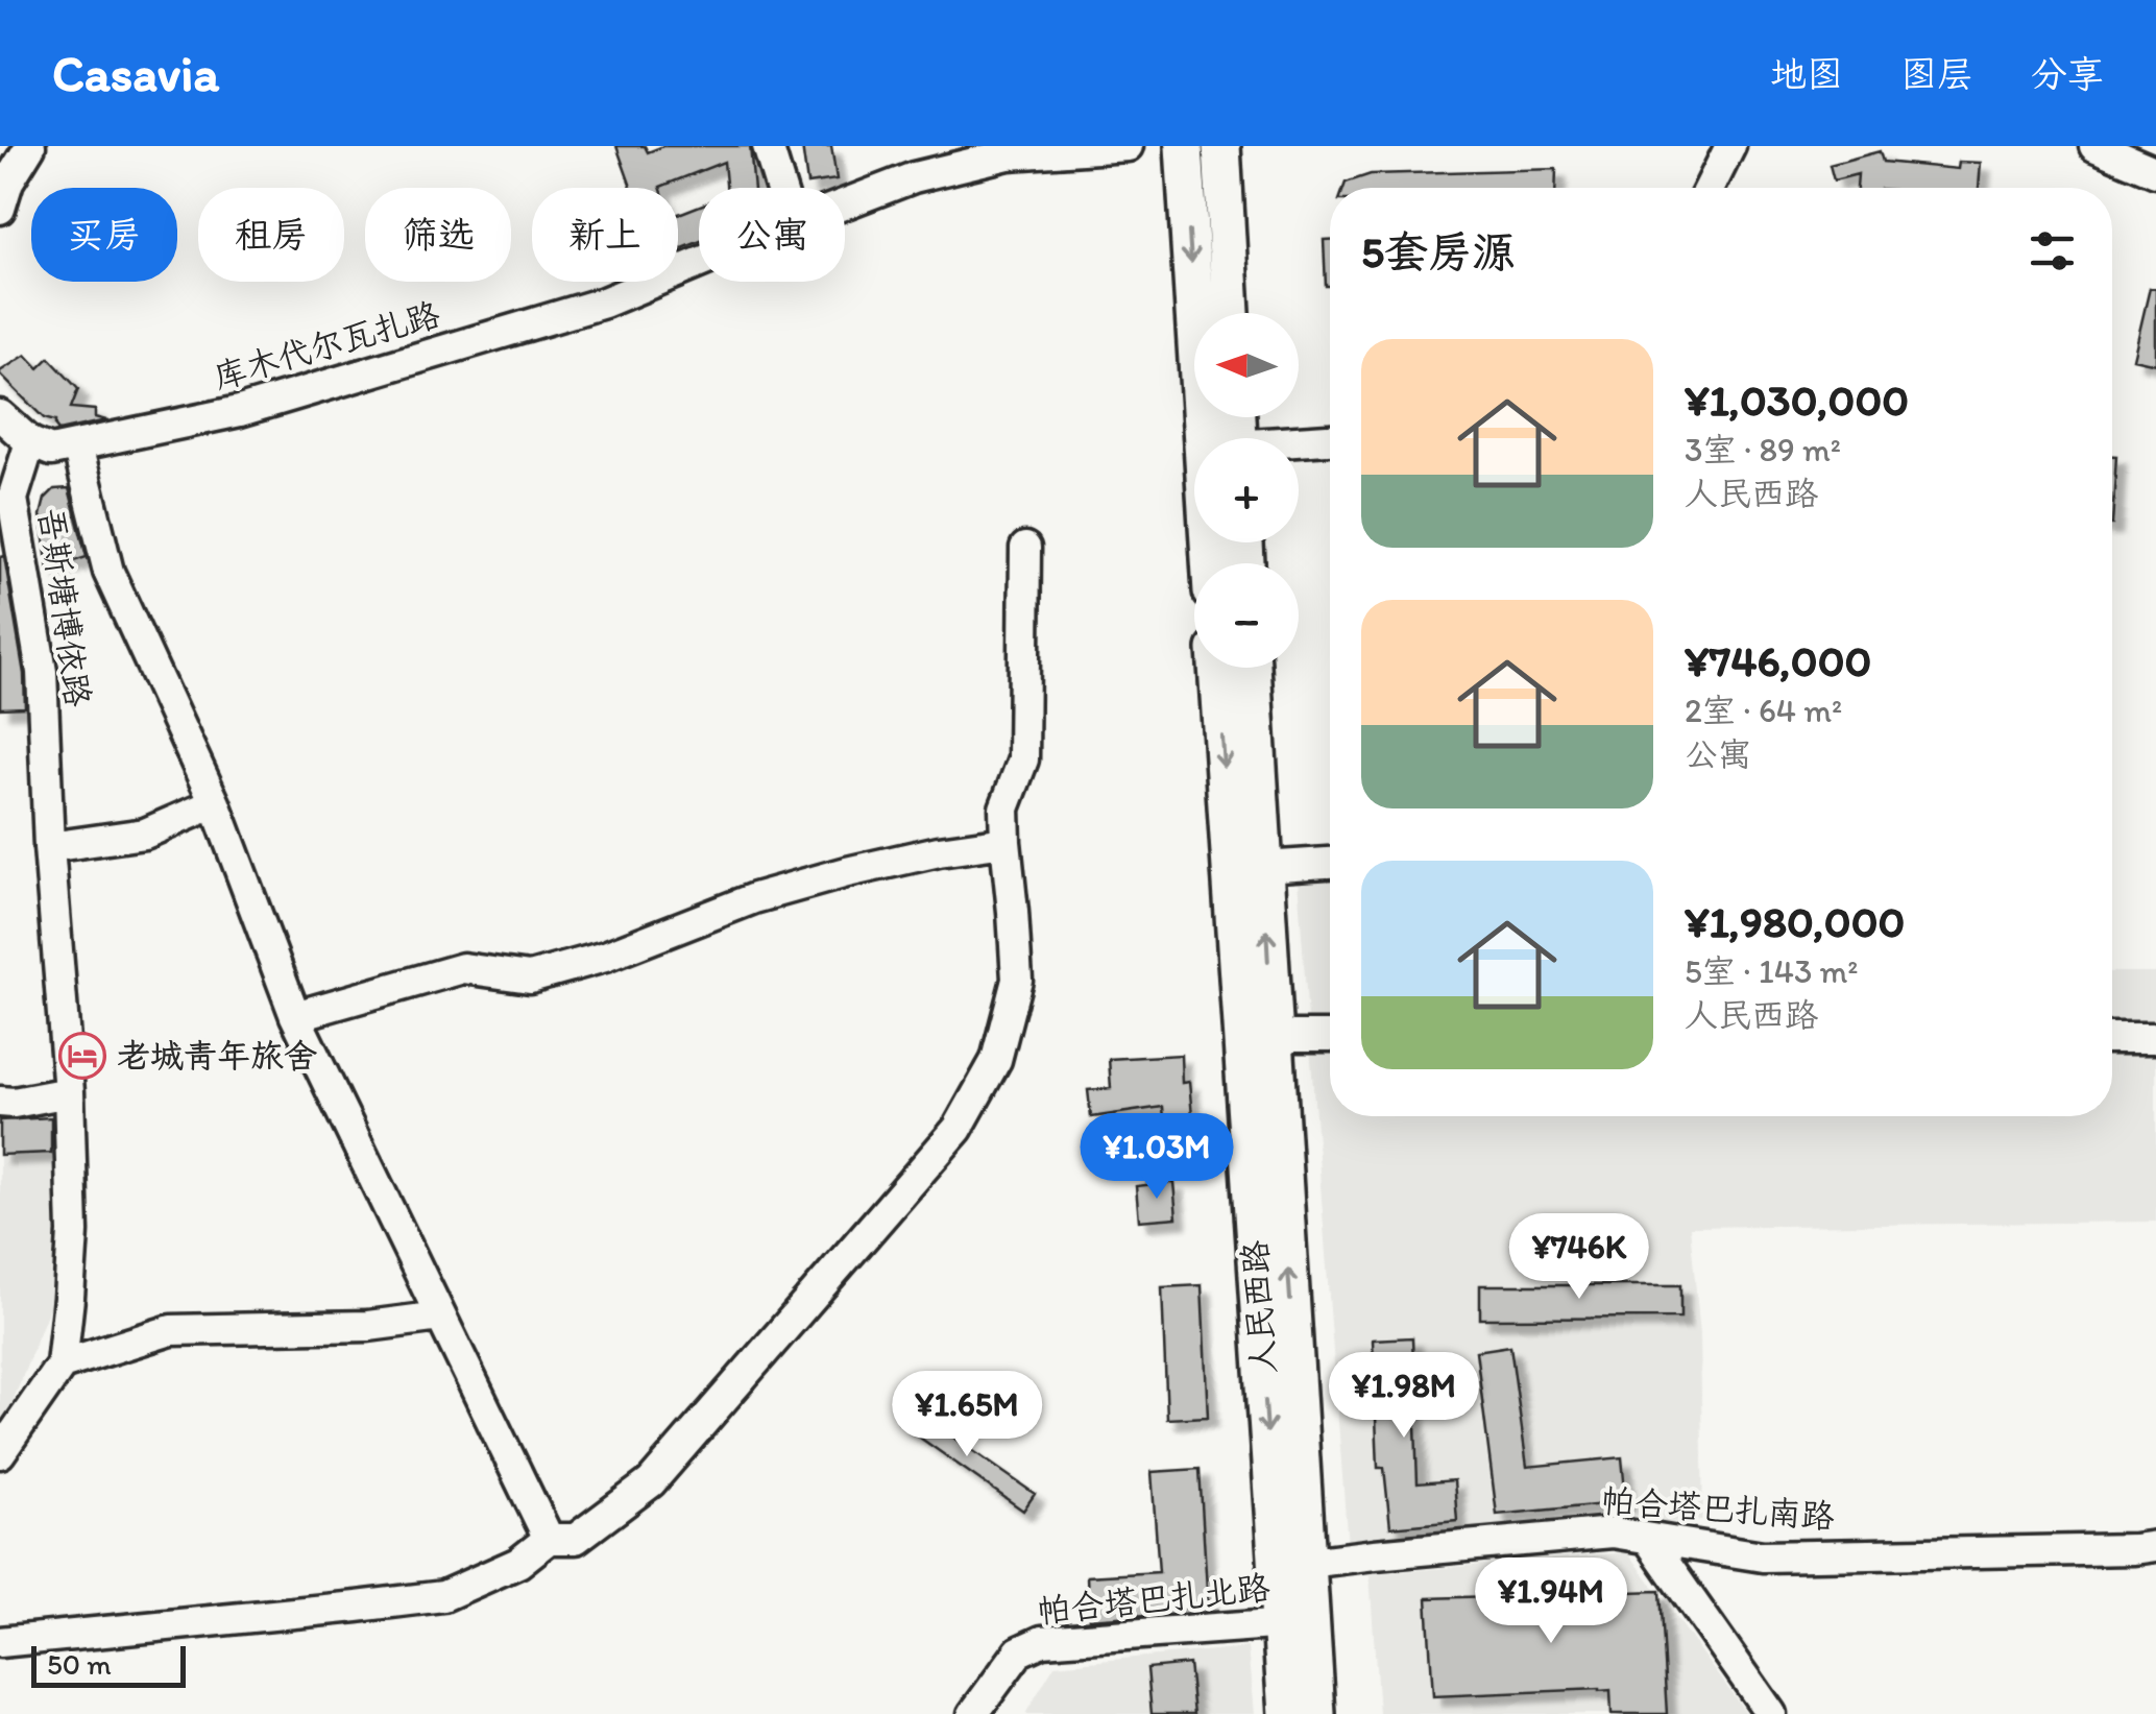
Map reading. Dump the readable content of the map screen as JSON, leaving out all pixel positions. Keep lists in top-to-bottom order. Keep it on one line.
{"streets":{"main road":["人民西路"],"street":["库木代尔瓦扎路","吾斯塘博依路","帕合塔巴扎南路","帕合塔巴扎北路"]},"crossings":[["库木代尔瓦扎路","吾斯塘博依路"],["人民西路","帕合塔巴扎南路"],["人民西路","帕合塔巴扎北路"]],"places":{"hotel":["老城青年旅舍"]},"scale_bar":"50 m","north":"left","page":{"header":"Casavia","nav":["地图","图层","分享"],"chip":["买房","租房","筛选","新上","公寓"],"heading":"5套房源","map_buttons":["+","−"],"list":[{"name":"¥1,030,000","note":"3室 · 89 m² · 人民西路"},{"name":"¥746,000","note":"2室 · 64 m² · 公寓"},{"name":"¥1,980,000","note":"5室 · 143 m² · 人民西路"}],"price":["¥1.03M","¥746K","¥1.98M","¥1.65M","¥1.94M"],"scale":"50 m"}}
